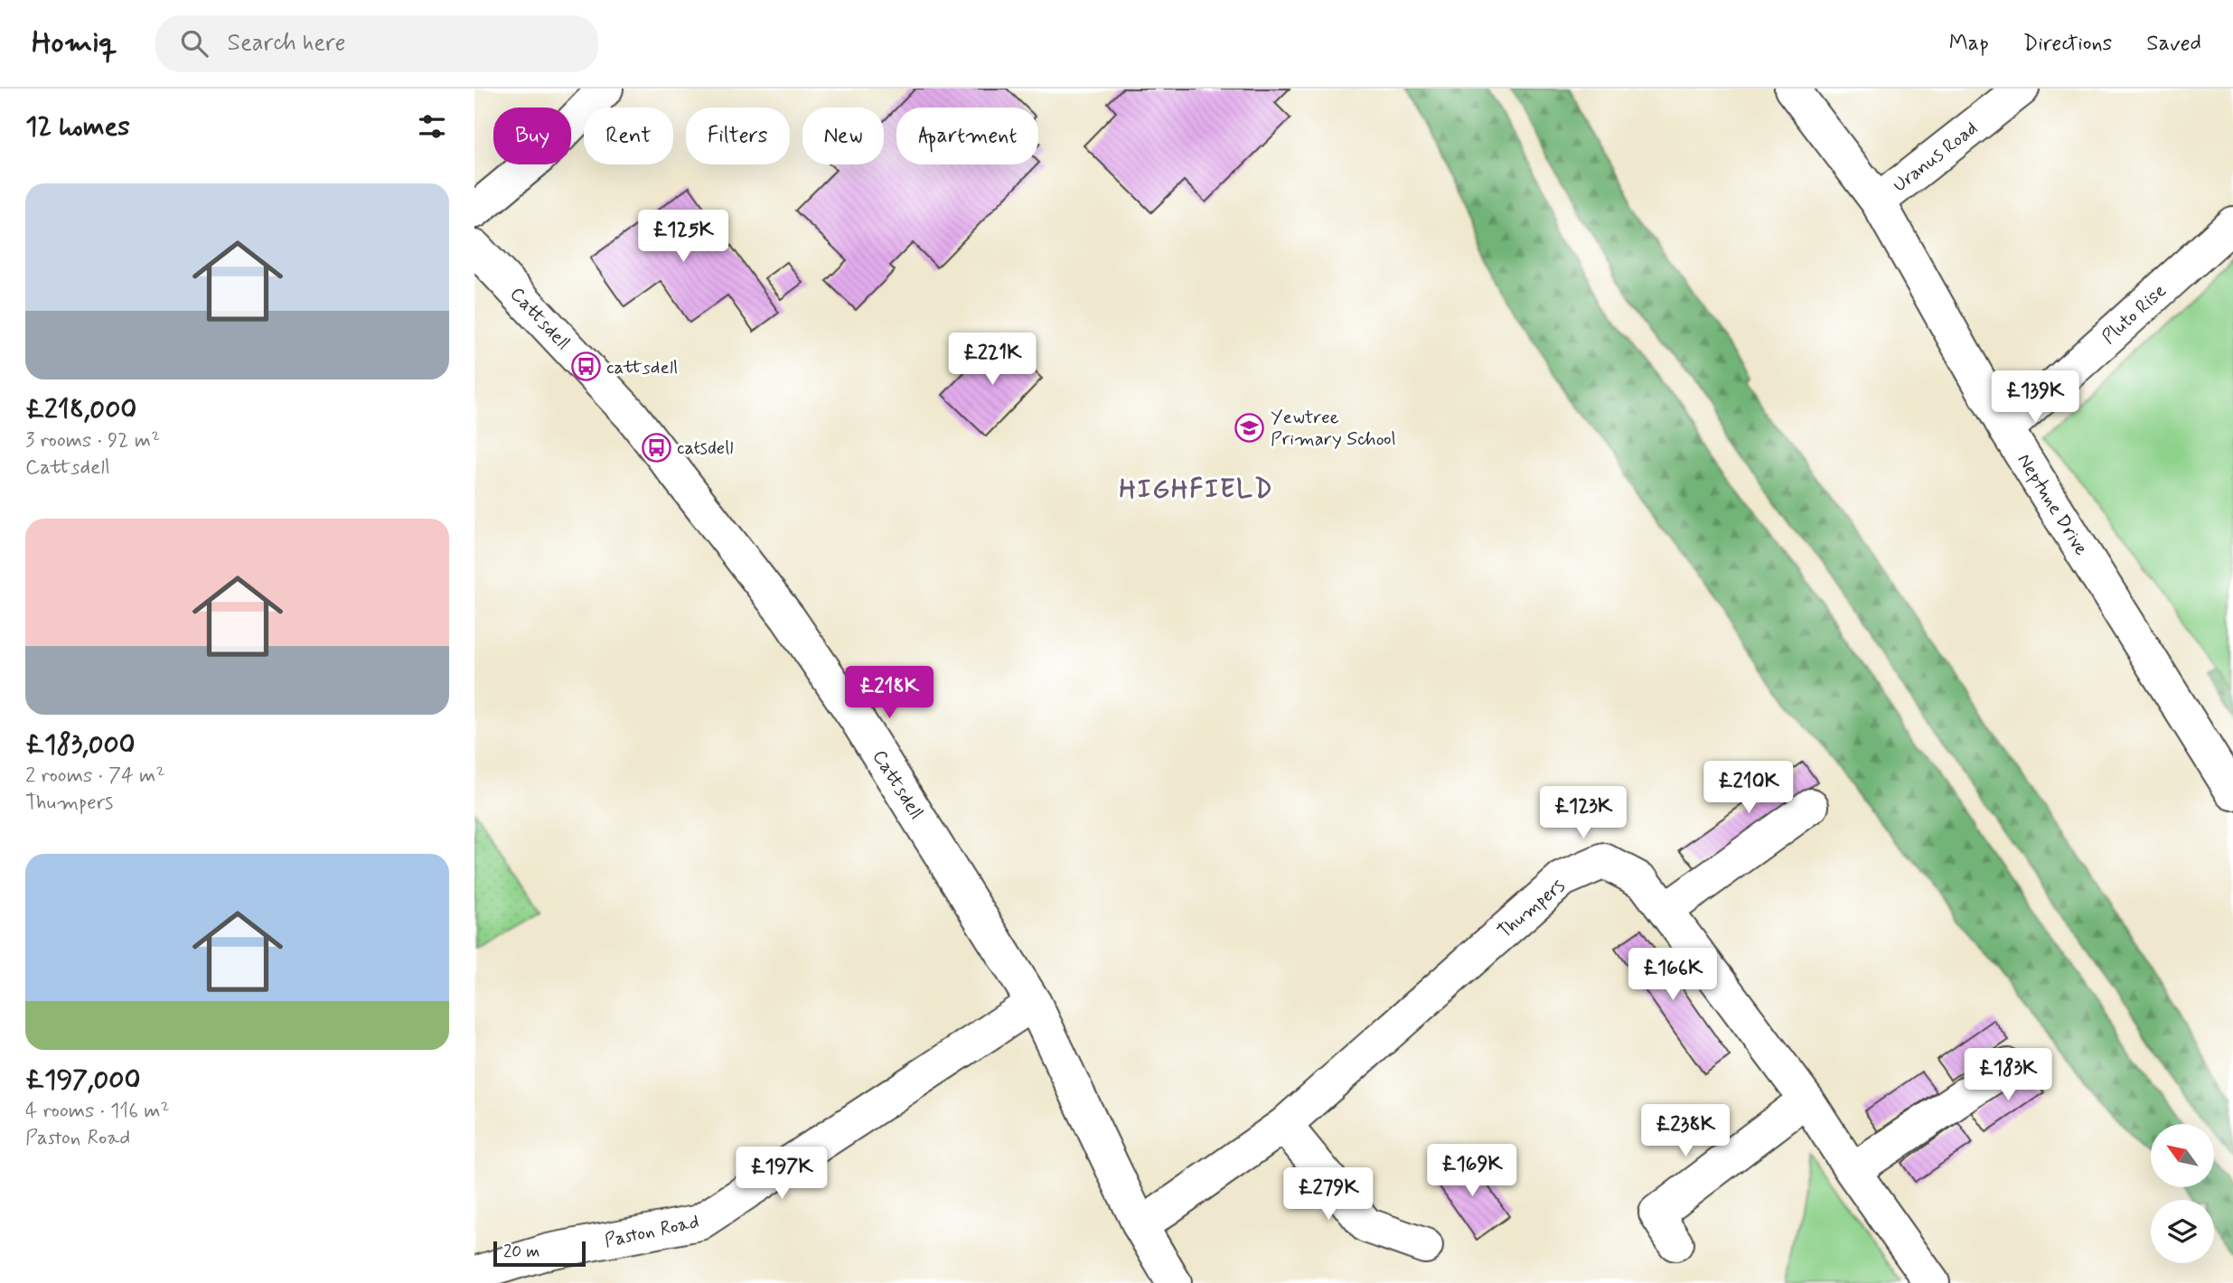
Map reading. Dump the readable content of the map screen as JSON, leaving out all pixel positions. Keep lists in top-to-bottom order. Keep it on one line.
{"streets":{"street":["Uranus Road","Pluto Rise","Cattsdell","Neptune Drive","Thumpers","Paston Road"]},"crossings":[["Uranus Road","Neptune Drive"],["Pluto Rise","Neptune Drive"],["Cattsdell","Thumpers"],["Cattsdell","Paston Road"]],"districts":["HIGHFIELD"],"places":{"bus stop":["cattsdell","catsdell"],"school or university":["Yewtree Primary School"]},"scale_bar":"20 m","north":"top left","page":{"header":"Homiq","search":"Search here","nav":["Map","Directions","Saved"],"heading":"12 homes","chip":["Buy","Rent","Filters","New","Apartment"],"list":[{"name":"£218,000","note":"3 rooms · 92 m² · Cattsdell"},{"name":"£183,000","note":"2 rooms · 74 m² · Thumpers"},{"name":"£197,000","note":"4 rooms · 116 m² · Paston Road"}],"price":["£125K","£221K","£139K","£218K","£210K","£123K","£166K","£183K","£238K","£169K","£197K","£279K"],"scale":"20 m"}}
